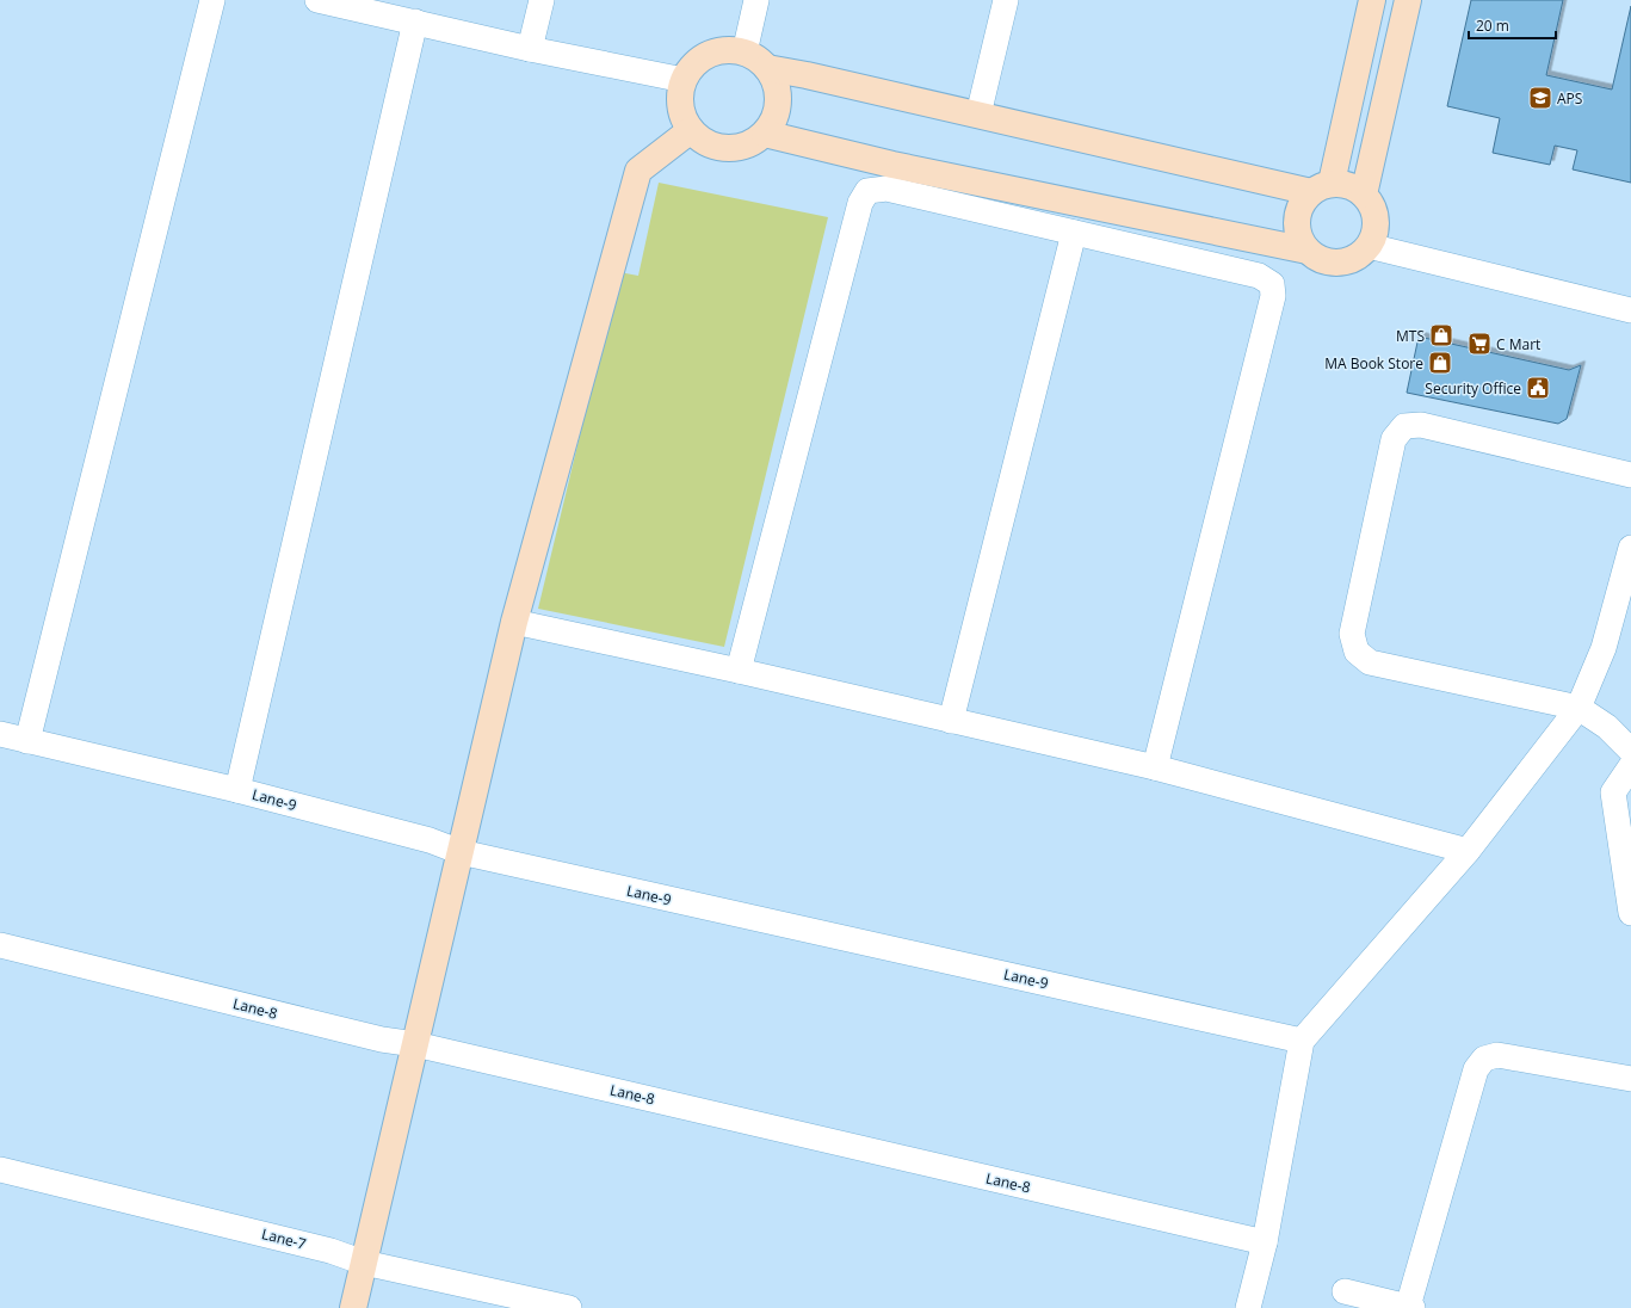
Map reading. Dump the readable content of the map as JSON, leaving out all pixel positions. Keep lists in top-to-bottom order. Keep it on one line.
{"streets":{"street":["Lane-9","Lane-8","Lane-7"]},"places":{"school or university":["APS"],"shop":["MTS","MA Book Store"],"supermarket":["C Mart"],"public building":["Security Office"]},"scale_bar":"20 m"}
